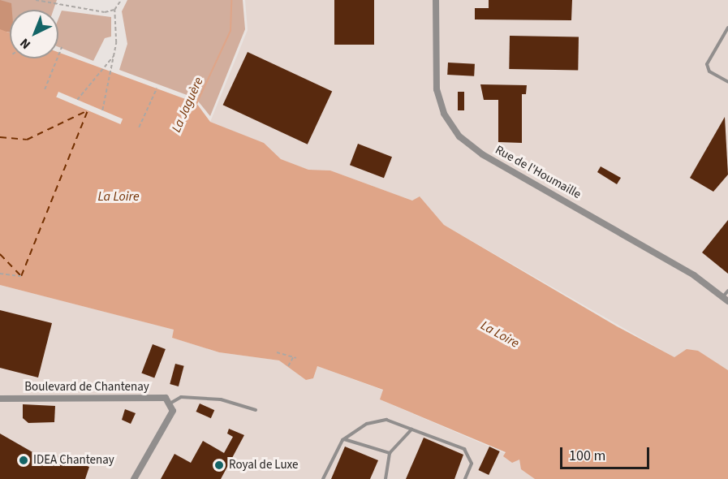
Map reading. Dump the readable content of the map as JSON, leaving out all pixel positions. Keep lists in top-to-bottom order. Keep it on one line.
{"streets":{"street":["Rue de l'Houmaille","Boulevard de Chantenay"]},"water":["La Jaguère","La Loire"],"places":["IDEA Chantenay","Royal de Luxe"],"scale_bar":"100 m","north":"bottom left"}
